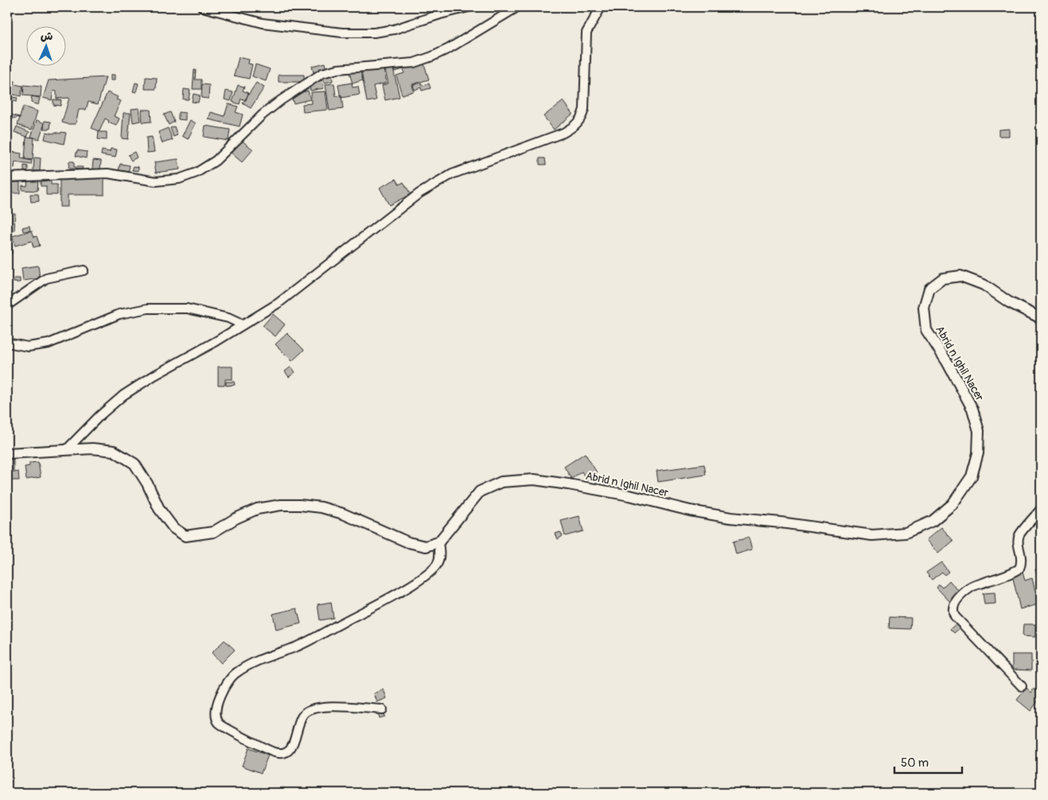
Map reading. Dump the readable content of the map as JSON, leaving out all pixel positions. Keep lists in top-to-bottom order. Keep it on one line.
{"streets":{"street":["Abrid n Ighil Nacer"]},"scale_bar":"50 m","north":"top"}
